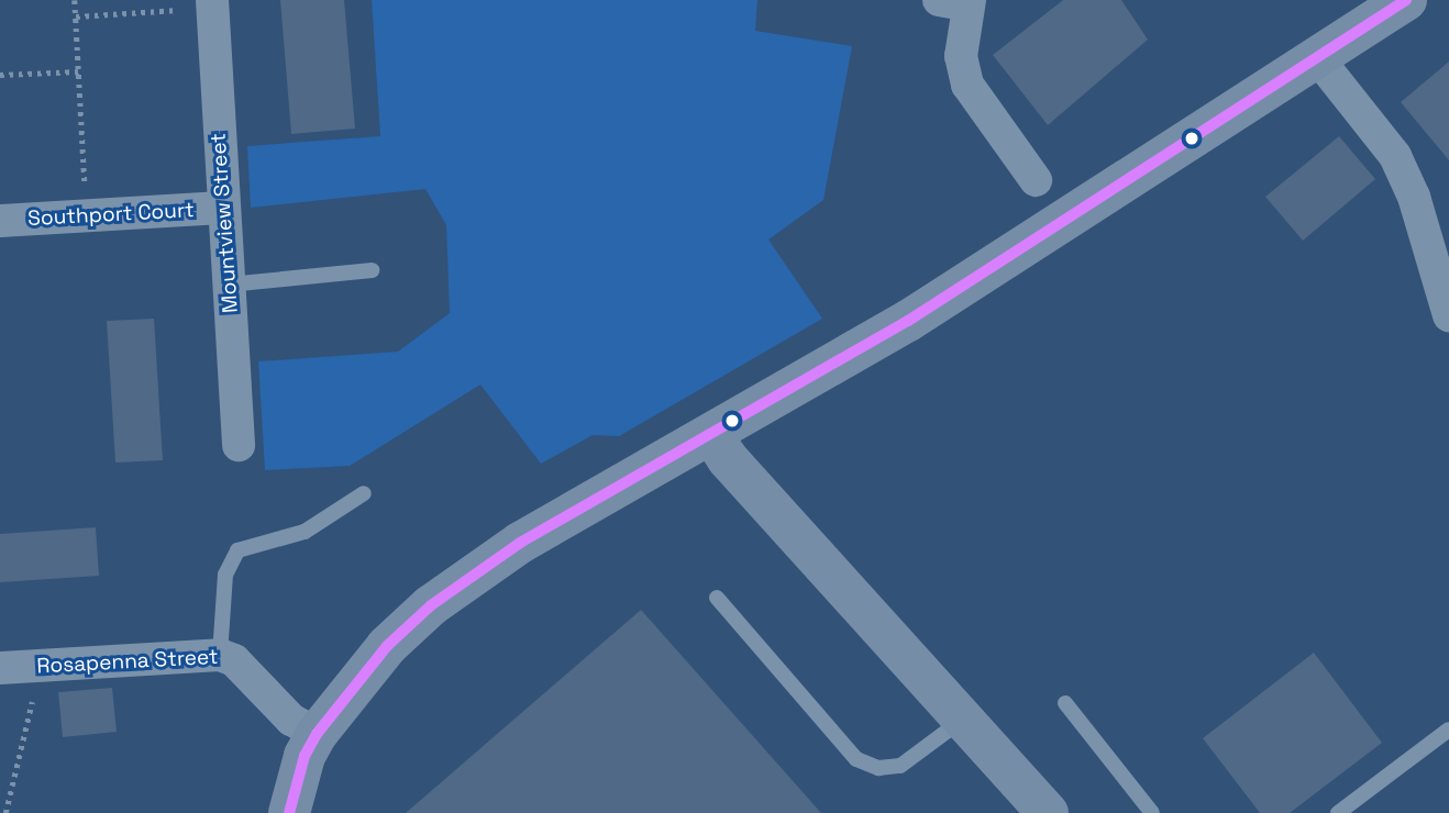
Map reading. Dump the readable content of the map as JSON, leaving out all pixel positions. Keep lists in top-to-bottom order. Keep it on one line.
{"streets":{"street":["Southport Court","Mountview Street","Rosapenna Street"]},"crossings":[["Southport Court","Mountview Street"]]}
